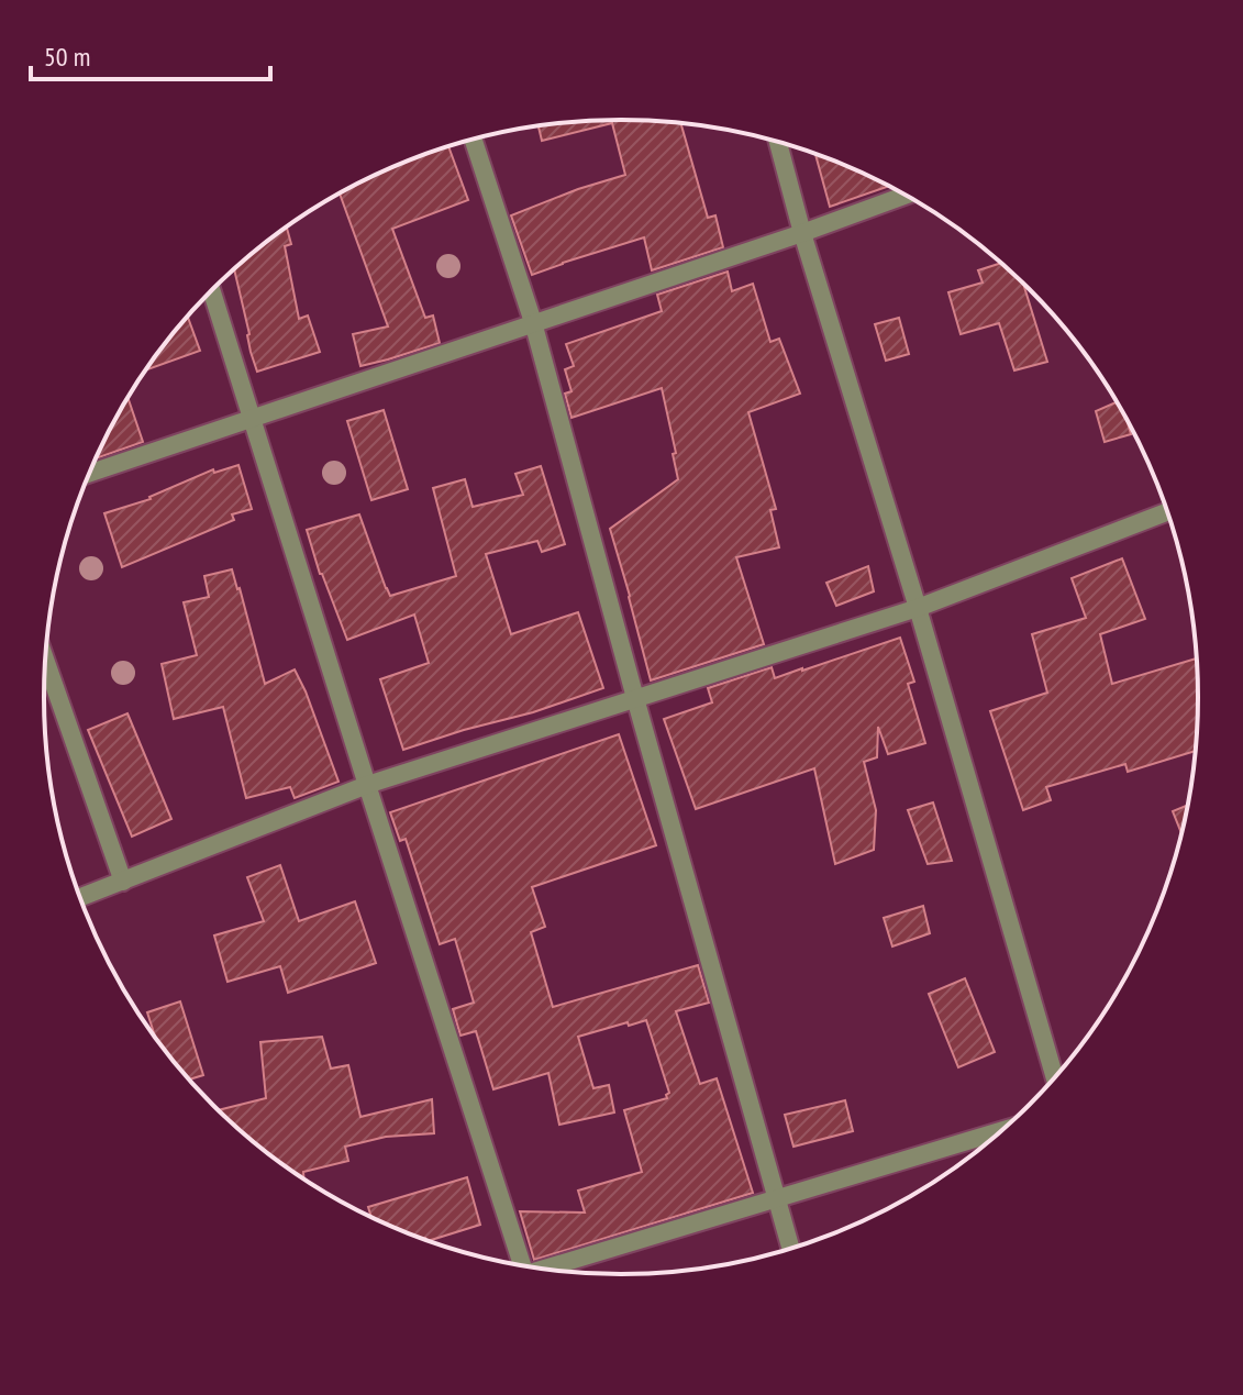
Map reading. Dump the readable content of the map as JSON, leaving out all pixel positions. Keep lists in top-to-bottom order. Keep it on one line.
{"scale_bar":"50 m"}
